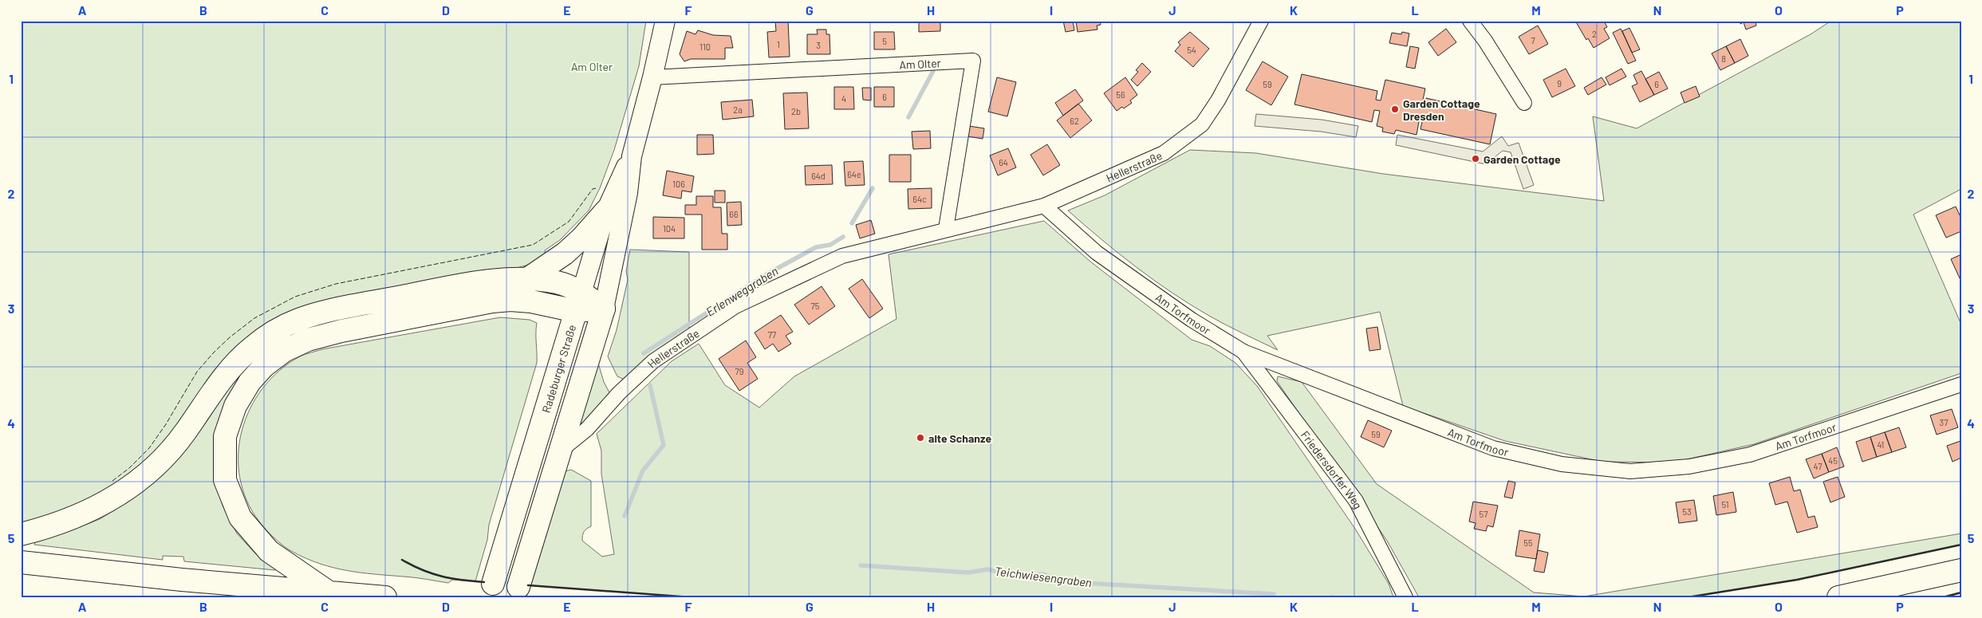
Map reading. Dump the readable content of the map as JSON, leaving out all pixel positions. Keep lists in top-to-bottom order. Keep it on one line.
{"streets":{"main road":["Radeburger Straße"],"street":["Am Olter","Hellerstraße","Am Torfmoor","Friedersdorfer Weg"]},"crossings":[["Am Olter","Hellerstraße"],["Am Olter","Radeburger Straße"],["Hellerstraße","Am Torfmoor"],["Hellerstraße","Radeburger Straße"],["Am Torfmoor","Friedersdorfer Weg"]],"water":["Erlenweggraben","Teichwiesengraben"],"parks":["Am Olter"],"places":["Garden Cottage Dresden","Garden Cottage","alte Schanze"],"house_numbers":["2","7","5","1","3","110","54","8","9","59","6","56","6","4","2a","2b","62","64","64e","64d","106","64c","66","104","75","77","79","37","59","41","45","47","51","53","57","55"],"grid":{"columns":["A","B","C","D","E","F","G","H","I","J","K","L","M","N","O","P"],"rows":["1","2","3","4","5"]}}
